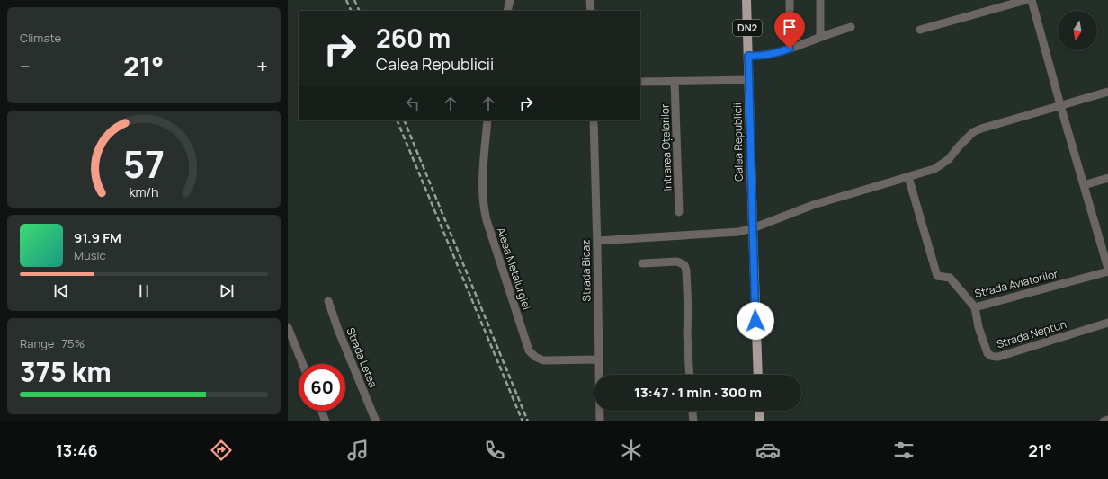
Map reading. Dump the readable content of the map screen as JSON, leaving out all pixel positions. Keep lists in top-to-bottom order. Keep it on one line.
{"streets":{"main road":["DN2","Calea Republicii"],"street":["Intrarea Oțelarilor","Aleea Metalurgiei","Strada Bicaz","Strada Aviatorilor","Strada Neptun","Strada Letea"]},"crossings":[["Aleea Metalurgiei","Strada Bicaz"],["Strada Aviatorilor","Strada Neptun"]],"north":"bottom","page":{"tile":["Climate",["Range · 75%","375 km"]],"turn":["260 m","Calea Republicii"],"heat":["−","21°","+"],"song":["91.9 FM","Music"],"limit":"60","trip":"13:47 · 1 min · 300 m","tabs":["13:46","21°"],"gauge":["57","km/h"]}}
